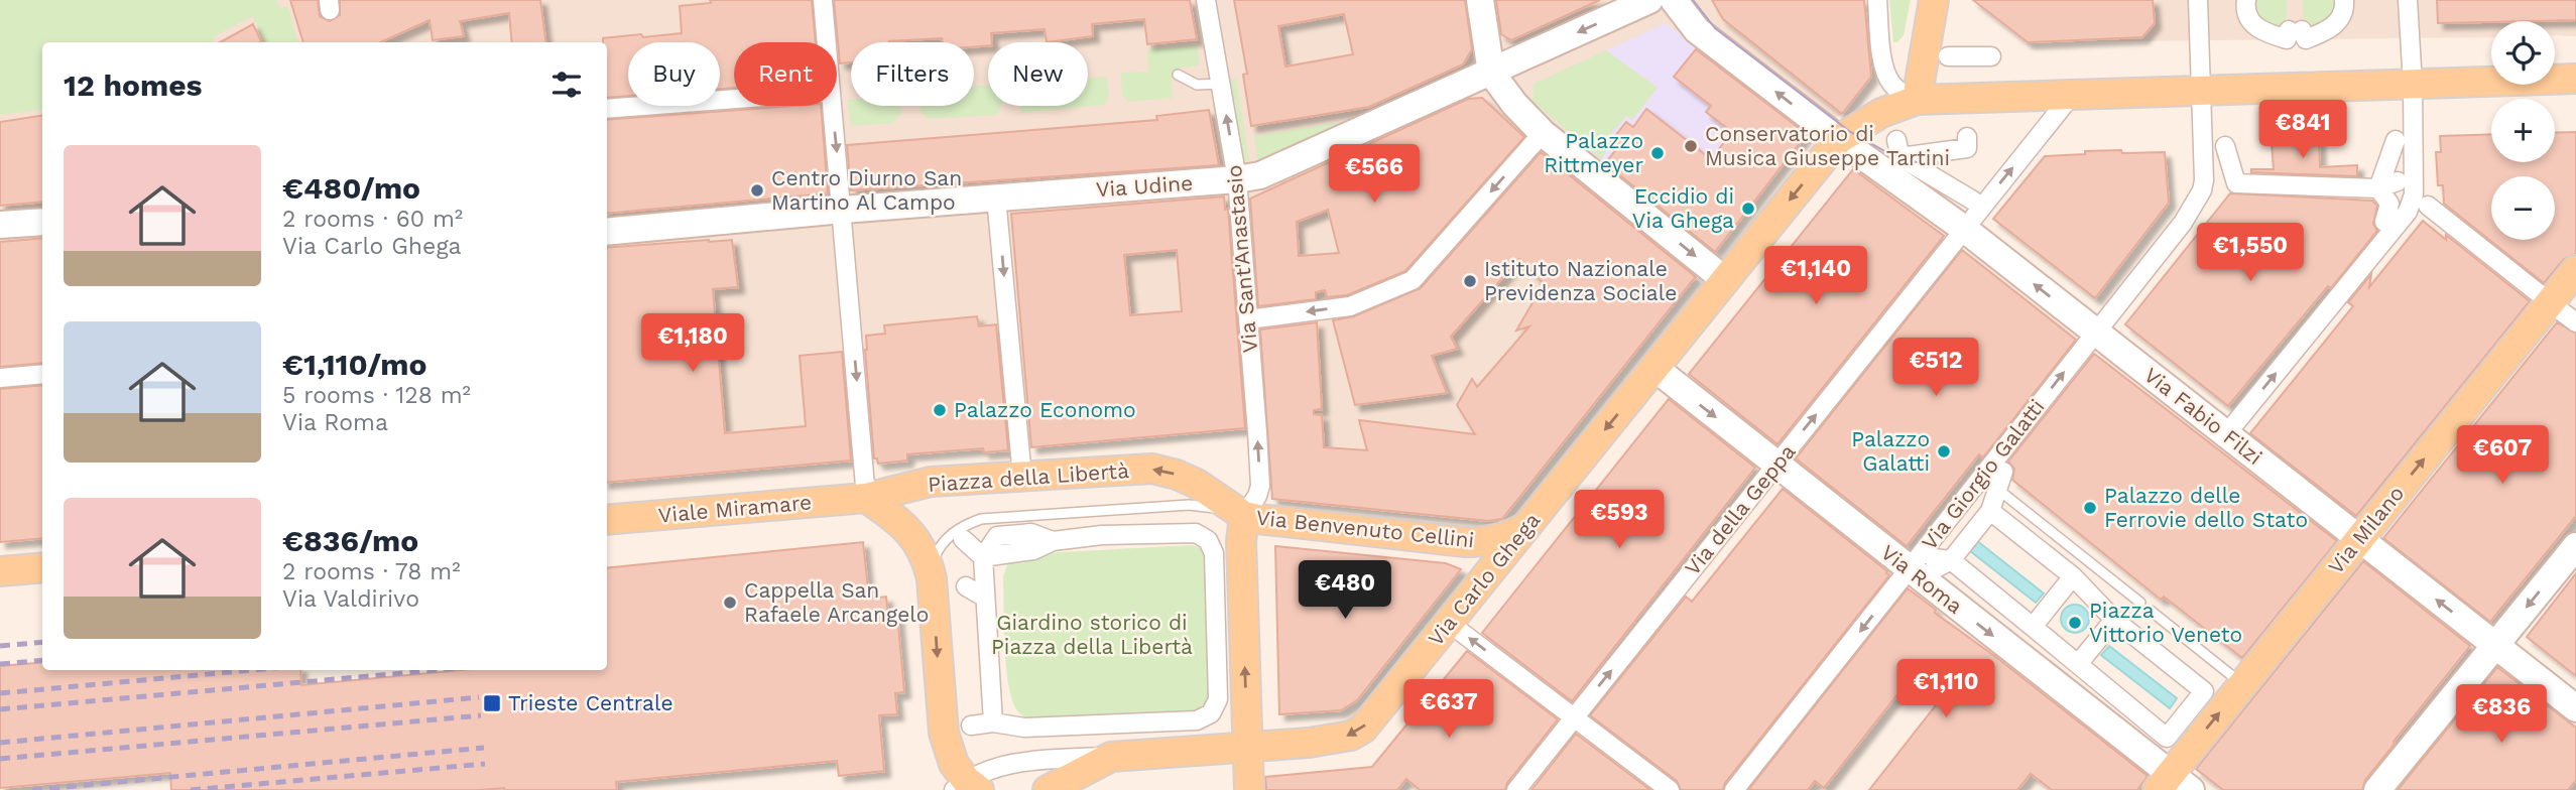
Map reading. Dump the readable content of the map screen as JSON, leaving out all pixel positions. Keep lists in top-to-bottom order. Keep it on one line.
{"streets":{"main road":["Via Udine","Via Fabio Filzi","Piazza della Libertà","Viale Miramare","Via Benvenuto Cellini","Via Milano","Via Carlo Ghega","Via Roma"],"street":["Via Sant'Anastasio","Via Giorgio Galatti","Via della Geppa"]},"crossings":[["Via Udine","Via Sant'Anastasio"],["Via Sant'Anastasio","Piazza della Libertà"],["Via Sant'Anastasio","Via Benvenuto Cellini"],["Via Fabio Filzi","Via Giorgio Galatti"],["Via Fabio Filzi","Via della Geppa"],["Via Fabio Filzi","Via Milano"],["Via Fabio Filzi","Via Carlo Ghega"],["Via Giorgio Galatti","Via Carlo Ghega"],["Via Giorgio Galatti","Via Roma"],["Piazza della Libertà","Viale Miramare"],["Piazza della Libertà","Via Benvenuto Cellini"],["Piazza della Libertà","Via Carlo Ghega"],["Via della Geppa","Via Carlo Ghega"],["Via della Geppa","Via Roma"],["Via Benvenuto Cellini","Via Carlo Ghega"],["Via Milano","Via Roma"],["Via Carlo Ghega","Via Roma"]],"one_way":["Via Sant'Anastasio","Via della Geppa","Via Milano","Via Carlo Ghega","Via Roma"],"parks":["Giardino storico di Piazza della Libertà"],"places":{"other":["Conservatorio di Musica Giuseppe Tartini","Palazzo Rittmeyer","Centro Diurno San Martino Al Campo","Eccidio di Via Ghega","Istituto Nazionale Previdenza Sociale","Palazzo Economo","Palazzo Galatti","Palazzo delle Ferrovie dello Stato","Cappella San Rafaele Arcangelo","Piazza Vittorio Veneto"],"transit":["Trieste Centrale"]},"page":{"map_buttons":["+","−"],"chip":["Buy","Rent","Filters","New"],"heading":"12 homes","price":["€841","€566","€1,550","€1,140","€1,180","€512","€607","€593","€480","€1,110","€637","€836"],"list":[{"name":"€480/mo","note":"2 rooms · 60 m² · Via Carlo Ghega"},{"name":"€1,110/mo","note":"5 rooms · 128 m² · Via Roma"},{"name":"€836/mo","note":"2 rooms · 78 m² · Via Valdirivo"}]}}
